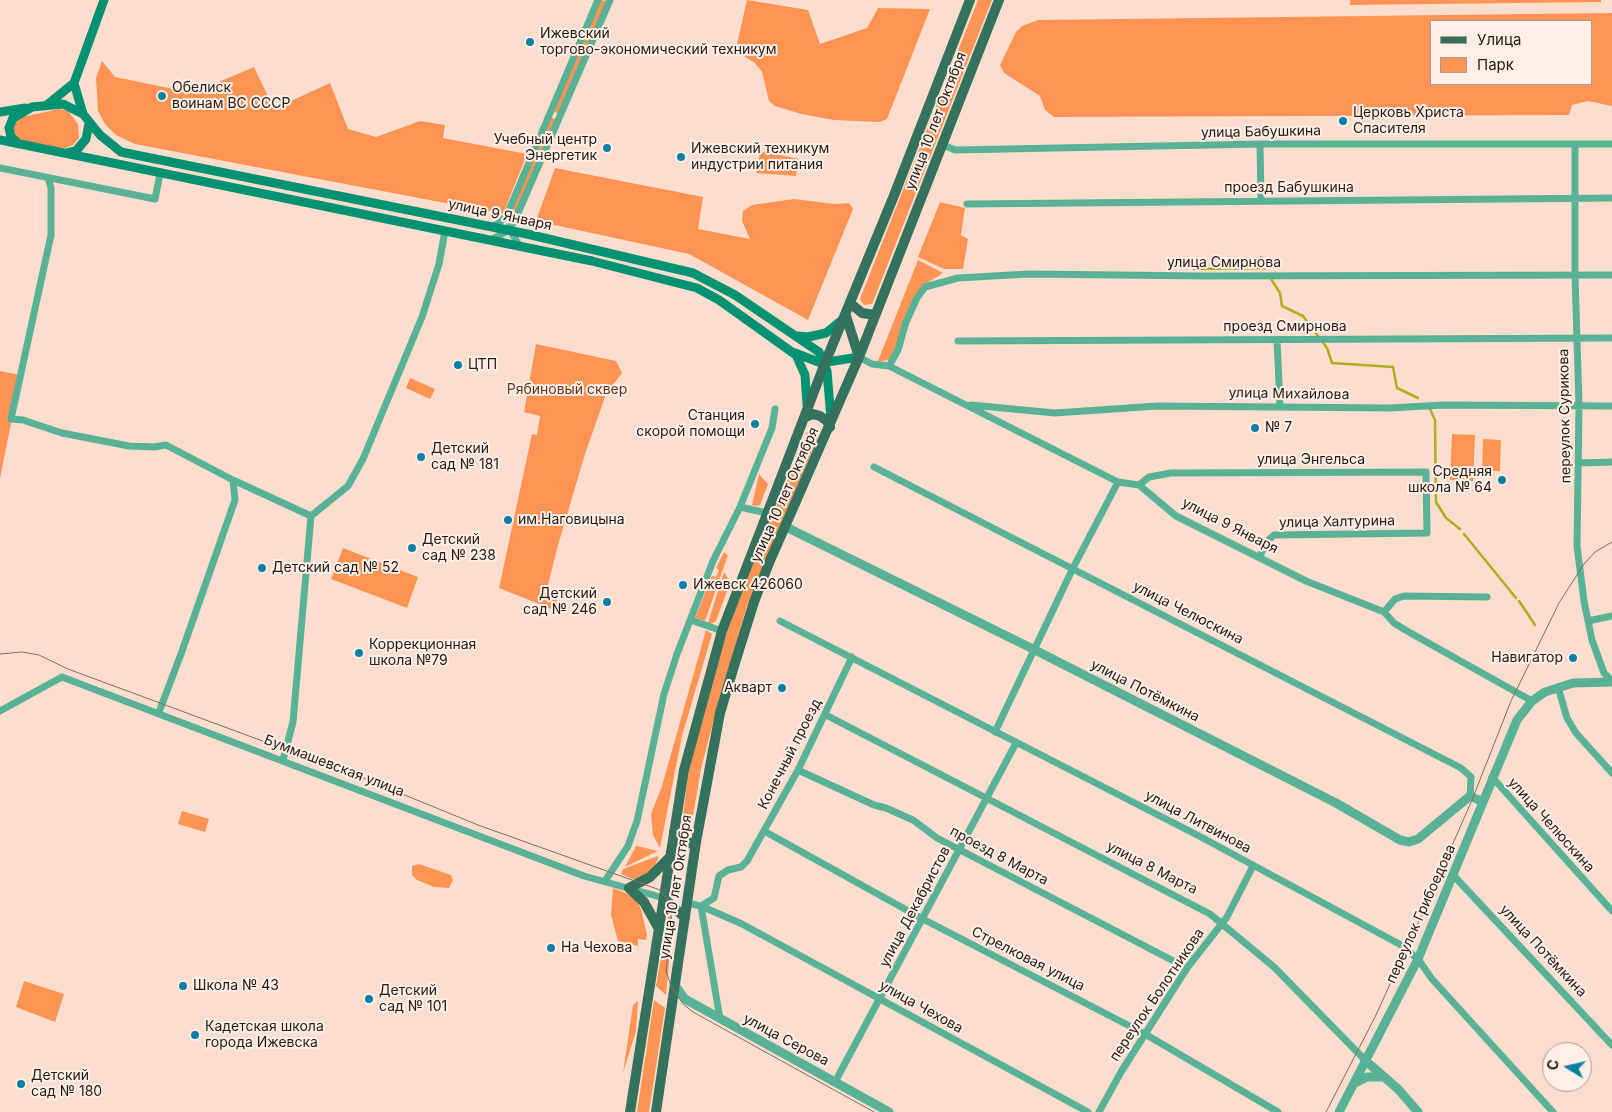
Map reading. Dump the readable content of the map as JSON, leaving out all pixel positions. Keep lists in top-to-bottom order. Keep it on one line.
{"streets":{"main road":["улица 10 лет Октября","улица 9 Января"],"street":["улица Бабушкина","проезд Бабушкина","улица Смирнова","проезд Смирнова","улица Михайлова","переулок Сурикова","улица Энгельса","улица Халтурина","улица Челюскина","улица Потёмкина","Конечный проезд","Буммашевская улица","улица Литвинова","проезд 8 Марта","улица 8 Марта","улица Декабристов","переулок Грибоедова","Стрелковая улица","переулок Болотникова","улица Чехова","улица Серова"]},"crossings":[["улица 10 лет Октября","улица Бабушкина"],["улица 10 лет Октября","улица 9 Января"],["улица 10 лет Октября","улица Потёмкина"],["улица 10 лет Октября","Буммашевская улица"],["улица 10 лет Октября","улица Чехова"],["улица 10 лет Октября","улица Серова"],["улица Бабушкина","переулок Сурикова"],["проезд Бабушкина","переулок Сурикова"],["улица 9 Января","улица Энгельса"],["улица 9 Января","улица Халтурина"],["улица 9 Января","переулок Грибоедова"],["улица Смирнова","переулок Сурикова"],["проезд Смирнова","переулок Сурикова"],["улица Михайлова","переулок Сурикова"],["улица Энгельса","улица Халтурина"],["улица Челюскина","улица Потёмкина"],["улица Челюскина","переулок Грибоедова"],["улица Потёмкина","переулок Грибоедова"],["Конечный проезд","улица Литвинова"],["Конечный проезд","проезд 8 Марта"],["Конечный проезд","улица 8 Марта"],["Конечный проезд","Стрелковая улица"],["Конечный проезд","улица Чехова"],["улица Литвинова","улица Декабристов"],["улица Литвинова","переулок Грибоедова"],["улица Литвинова","переулок Болотникова"],["проезд 8 Марта","улица Декабристов"],["проезд 8 Марта","переулок Болотникова"],["улица 8 Марта","улица Декабристов"],["улица 8 Марта","переулок Грибоедова"],["улица 8 Марта","переулок Болотникова"],["улица Декабристов","Стрелковая улица"],["улица Декабристов","улица Чехова"],["улица Декабристов","улица Серова"],["Стрелковая улица","переулок Болотникова"]],"parks":["Рябиновый сквер"],"places":["Ижевский торгово-экономический техникум","Обелиск воинам ВС СССР","Церковь Христа Спасителя","Учебный центр Энергетик","Ижевский техникум индустрии питания","ЦТП","Станция скорой помощи","№ 7","Детский сад № 181","Средняя школа № 64","им.Наговицына","Детский сад № 238","Детский сад № 52","Ижевск 426060","Детский сад № 246","Коррекционная школа №79","Навигатор","Акварт","На Чехова","Школа № 43","Детский сад № 101","Кадетская школа города Ижевска","Детский сад № 180"],"legend":["Улица","Парк"],"north":"left"}
